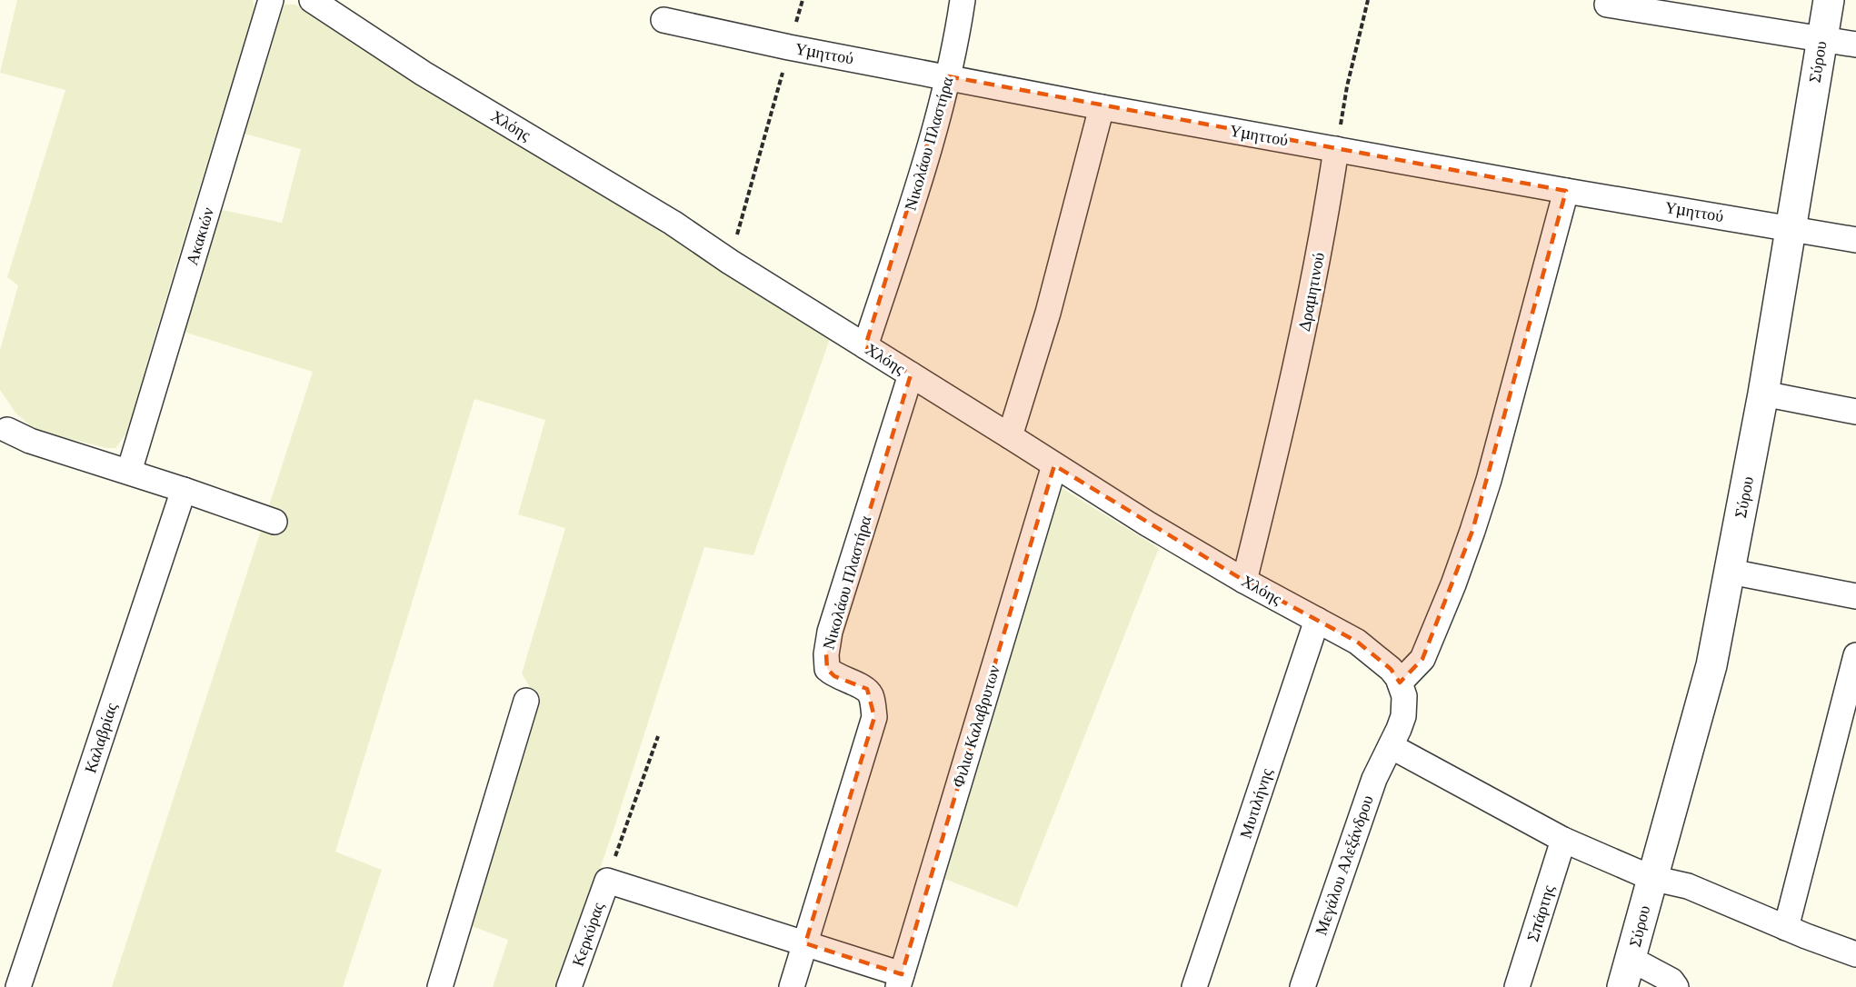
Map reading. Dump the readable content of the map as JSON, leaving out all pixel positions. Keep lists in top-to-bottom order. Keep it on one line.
{"streets":{"street":["Υμηττού","Σύρου","Χλόης","Νικολάου Πλαστήρα","Ακακιών","Δραμητινού","Φιλια Καλαβρυτων","Καλαβρίας","Μυτιλήνης","Μεγάλου Αλεξάνδρου","Σπάρτης","Κερκύρας"]},"crossings":[["Υμηττού","Σύρου"],["Υμηττού","Νικολάου Πλαστήρα"],["Υμηττού","Δραμητινού"],["Χλόης","Νικολάου Πλαστήρα"],["Χλόης","Δραμητινού"],["Χλόης","Φιλια Καλαβρυτων"],["Χλόης","Μυτιλήνης"]]}
